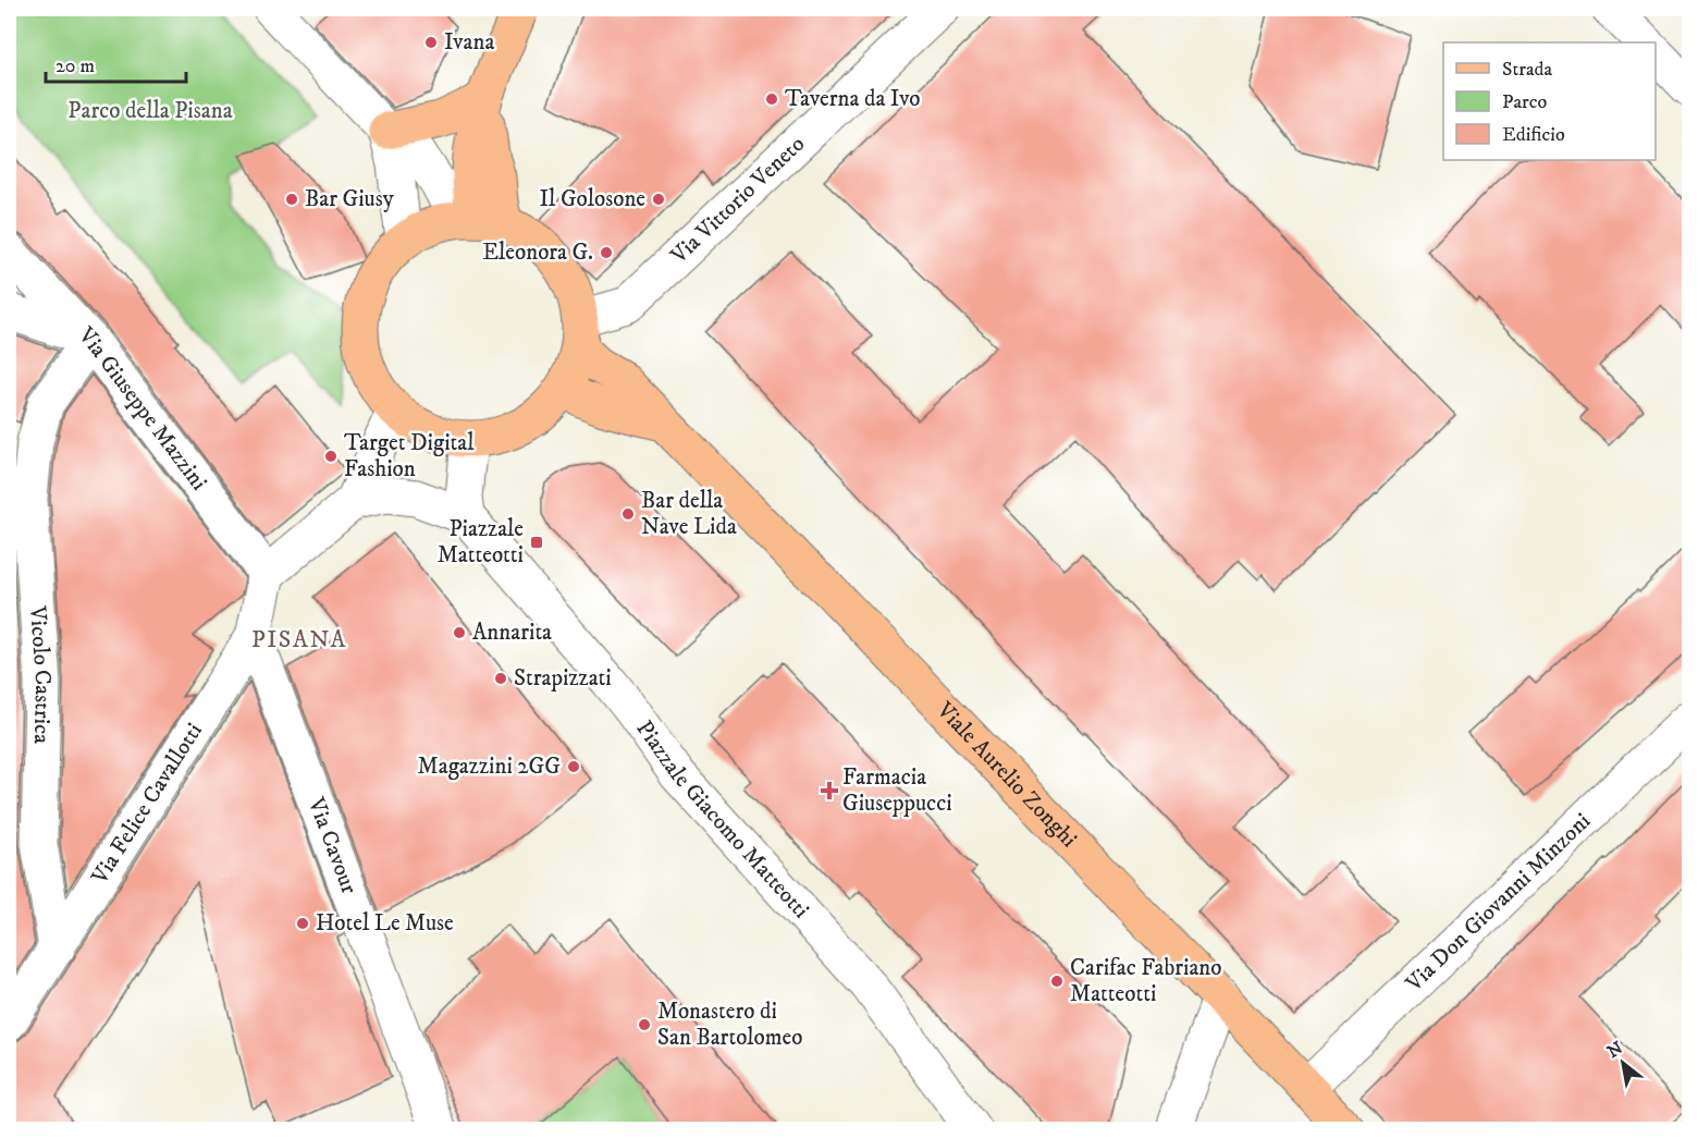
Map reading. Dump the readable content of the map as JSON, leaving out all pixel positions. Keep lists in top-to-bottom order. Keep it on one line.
{"streets":{"main road":["Viale Aurelio Zonghi"],"street":["Via Vittorio Veneto","Via Giuseppe Mazzini","Vicolo Castrica","Via Felice Cavallotti","Piazzale Giacomo Matteotti","Via Cavour","Via Don Giovanni Minzoni"]},"crossings":[["Via Vittorio Veneto","Viale Aurelio Zonghi"],["Via Vittorio Veneto","Piazzale Giacomo Matteotti"],["Via Giuseppe Mazzini","Vicolo Castrica"],["Via Giuseppe Mazzini","Via Felice Cavallotti"],["Via Giuseppe Mazzini","Piazzale Giacomo Matteotti"],["Vicolo Castrica","Via Felice Cavallotti"],["Viale Aurelio Zonghi","Piazzale Giacomo Matteotti"],["Viale Aurelio Zonghi","Via Don Giovanni Minzoni"],["Via Felice Cavallotti","Piazzale Giacomo Matteotti"],["Via Felice Cavallotti","Via Cavour"]],"districts":["PISANA"],"parks":["Parco della Pisana"],"places":{"other":["Ivana","Taverna da Ivo","Bar Giusy","Il Golosone","Eleonora G.","Target Digital Fashion","Bar della Nave Lida","Annarita","Strapizzati","Magazzini 2GG","Hotel Le Muse","Carifac Fabriano Matteotti","Monastero di San Bartolomeo"],"transit":["Piazzale Matteotti"],"health":["Farmacia Giuseppucci"]},"legend":["Strada","Parco","Edificio"],"scale_bar":"20 m","north":"top left"}
